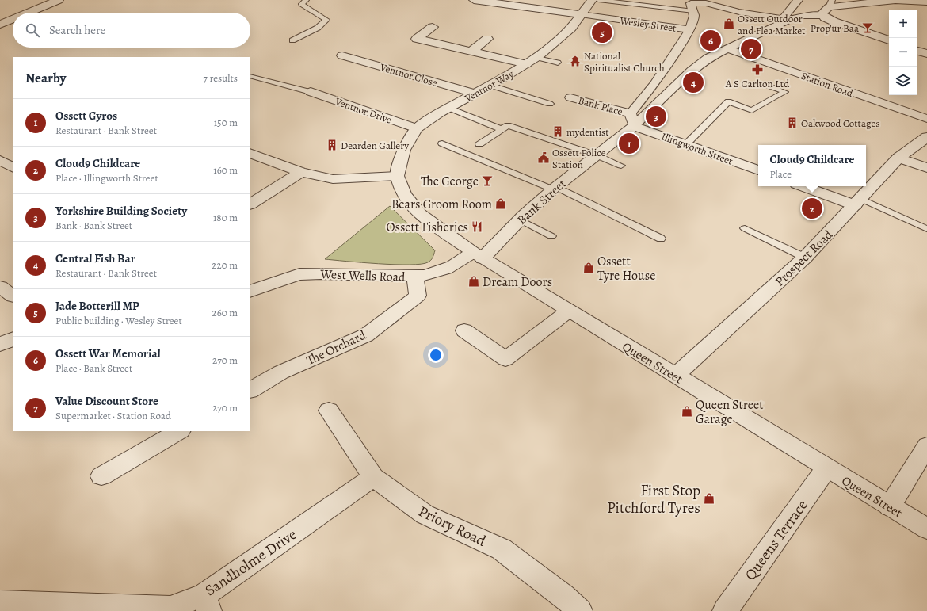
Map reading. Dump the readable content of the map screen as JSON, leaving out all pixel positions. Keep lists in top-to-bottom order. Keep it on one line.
{"streets":{"street":["Wesley Street","Ventnor Close","Station Road","Ventnor Way","Bank Place","Ventnor Drive","Illingworth Street","Bank Street","Prospect Road","West Wells Road","The Orchard","Queen Street","Priory Road","Queens Terrace","Sandholme Drive"]},"crossings":[["Wesley Street","Ventnor Way"],["Wesley Street","Bank Street"],["Ventnor Close","Ventnor Way"],["Station Road","Bank Street"],["Ventnor Way","Ventnor Drive"],["Ventnor Way","Queen Street"],["Bank Place","Illingworth Street"],["Bank Place","Bank Street"],["Illingworth Street","Bank Street"],["Bank Street","West Wells Road"],["Bank Street","Queen Street"],["Prospect Road","Queen Street"],["West Wells Road","The Orchard"],["West Wells Road","Queen Street"],["Queen Street","Queens Terrace"],["Priory Road","Sandholme Drive"]],"places":{"shop":["Ossett Outdoor and Flea Market","Bears Groom Room","Ossett Tyre House","Dream Doors","Queen Street Garage","First Stop Pitchford Tyres"],"bar":["Prop'ur Baa","The George"],"temple":["National Spiritualist Church"],"pharmacy":["A S Carlton Ltd"],"building":["Oakwood Cottages","mydentist","Dearden Gallery"],"public building":["Ossett Police Station"],"restaurant":["Ossett Fisheries"]},"page":{"map_buttons":["+","−"],"search":"Search here","pins":["5","6","7","4","3","1","2"],"heading":["Nearby","7 results"],"list":[{"mark":"1","name":"Ossett Gyros","note":"Restaurant · Bank Street","value":"150 m"},{"mark":"2","name":"Cloud9 Childcare","note":"Place · Illingworth Street","value":"160 m"},{"mark":"3","name":"Yorkshire Building Society","note":"Bank · Bank Street","value":"180 m"},{"mark":"4","name":"Central Fish Bar","note":"Restaurant · Bank Street","value":"220 m"},{"mark":"5","name":"Jade Botterill MP","note":"Public building · Wesley Street","value":"260 m"},{"mark":"6","name":"Ossett War Memorial","note":"Place · Bank Street","value":"270 m"},{"mark":"7","name":"Value Discount Store","note":"Supermarket · Station Road","value":"270 m"}],"popup":["Cloud9 Childcare","Place"]}}
